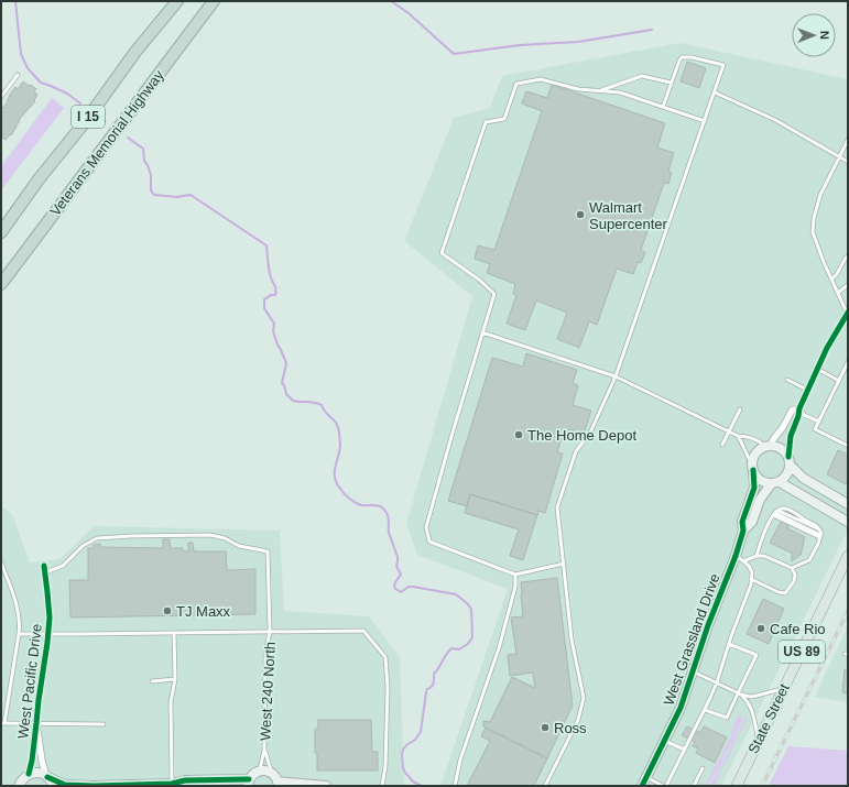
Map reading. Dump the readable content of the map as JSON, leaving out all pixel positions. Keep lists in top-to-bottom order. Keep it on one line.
{"streets":{"highway":["I 15","Veterans Memorial Highway"],"main road":["US 89","State Street"],"street":["West Grassland Drive","West Pacific Drive"],"lane":["West 240 North"]},"crossings":[["West Pacific Drive","West 240 North"]],"places":["Walmart Supercenter","The Home Depot","TJ Maxx","Cafe Rio","Ross"],"north":"right"}
